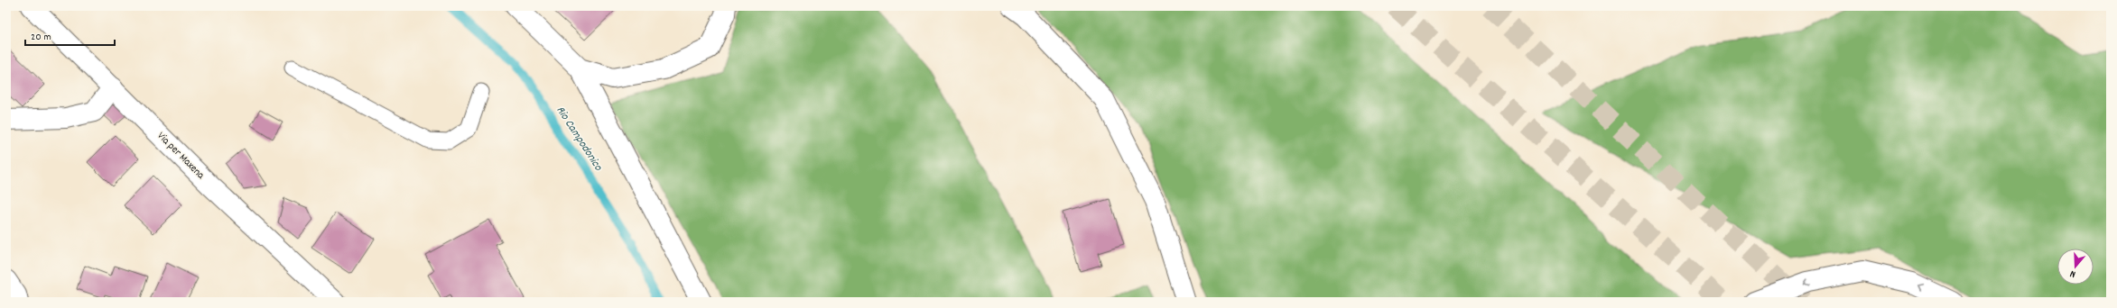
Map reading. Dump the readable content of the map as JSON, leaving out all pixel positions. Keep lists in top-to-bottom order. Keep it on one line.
{"streets":{"main road":["Via per Maxena"]},"water":["Rio Campodonico"],"scale_bar":"20 m","north":"bottom"}
